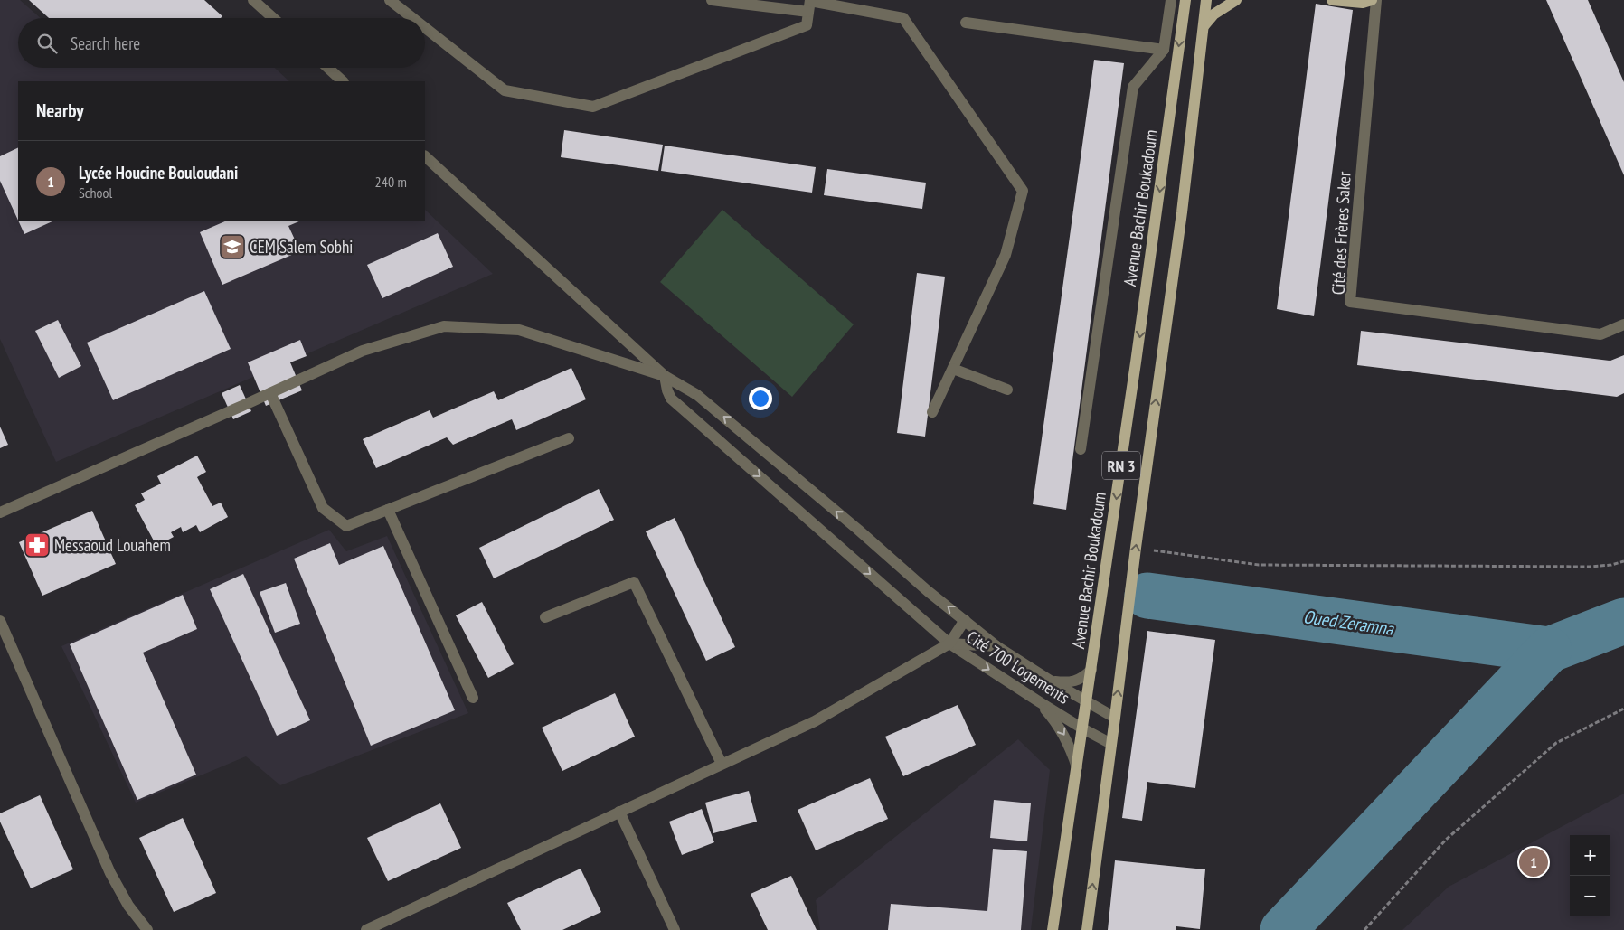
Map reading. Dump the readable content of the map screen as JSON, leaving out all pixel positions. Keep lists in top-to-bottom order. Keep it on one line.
{"streets":{"main road":["Avenue Bachir Boukadoum","RN 3"],"street":["Cité des Frères Saker","Cité 700 Logements"]},"crossings":[["Avenue Bachir Boukadoum","Cité 700 Logements"],["RN 3","Cité 700 Logements"]],"water":["Oued Zeramna"],"places":{"school or university":["CEM Salem Sobhi"],"pharmacy":["Messaoud Louahem"]},"page":{"search":"Search here","heading":"Nearby","list":[{"mark":"1","name":"Lycée Houcine Bouloudani","note":"School","value":"240 m"}],"map_buttons":["+","−"],"pins":"1"}}
